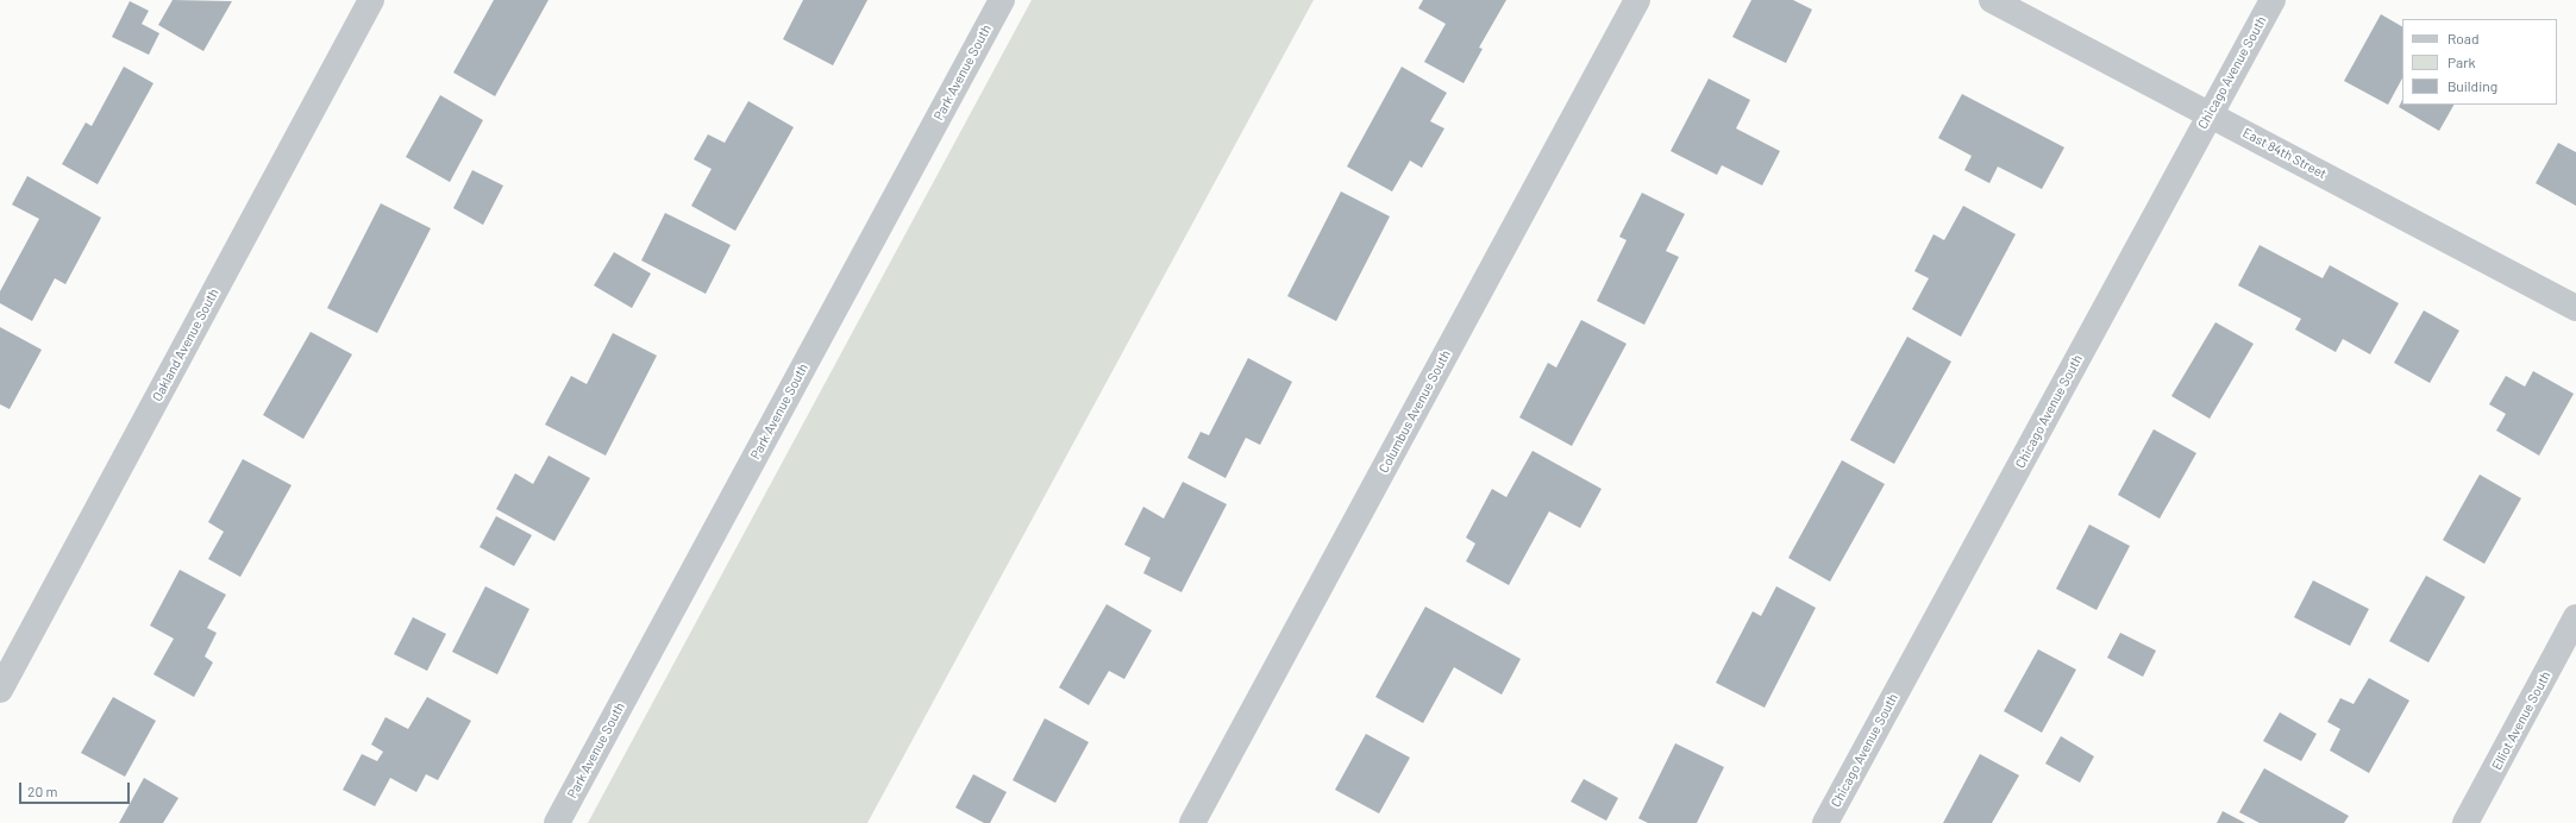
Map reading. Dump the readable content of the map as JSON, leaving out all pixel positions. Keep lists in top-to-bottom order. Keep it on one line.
{"streets":{"street":["Park Avenue South","Chicago Avenue South","East 84th Street","Oakland Avenue South","Columbus Avenue South","Elliot Avenue South"]},"crossings":[["Chicago Avenue South","East 84th Street"]],"legend":["Road","Park","Building"],"scale_bar":"20 m"}
